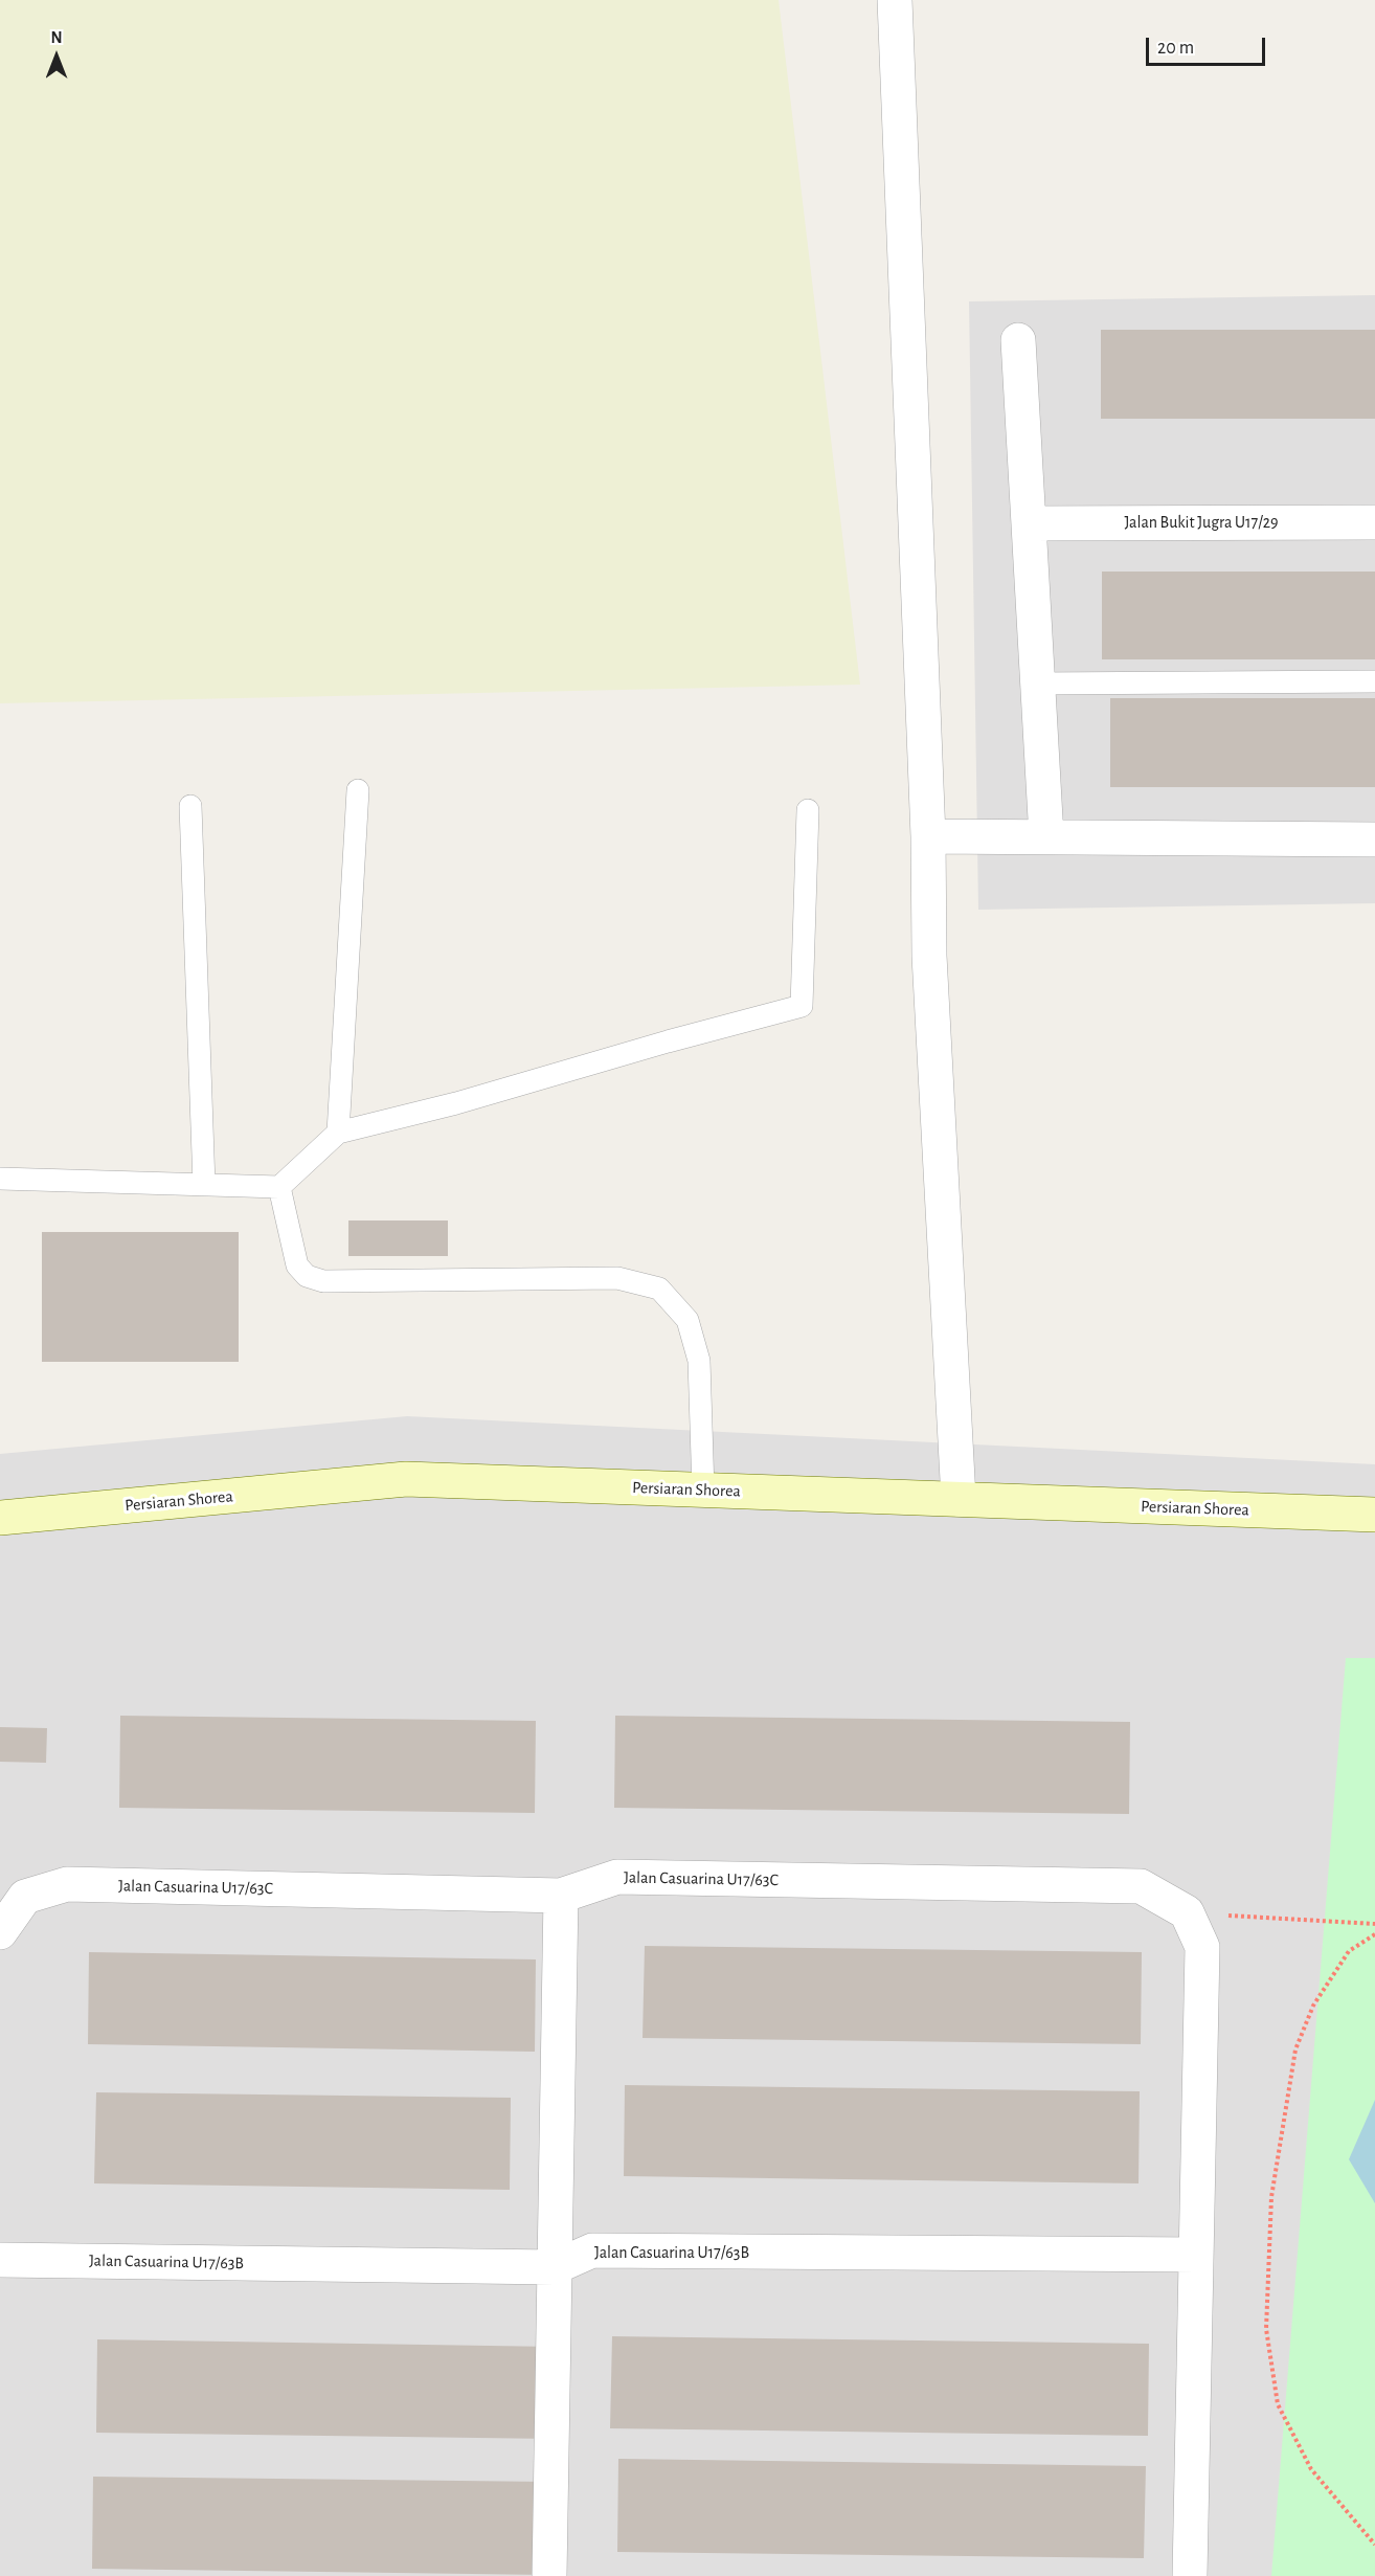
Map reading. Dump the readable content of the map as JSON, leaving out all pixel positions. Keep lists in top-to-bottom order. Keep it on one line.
{"streets":{"main road":["Persiaran Shorea"],"street":["Jalan Bukit Jugra U17/29","Jalan Casuarina U17/63C","Jalan Casuarina U17/63B"]},"scale_bar":"20 m","north":"top"}
